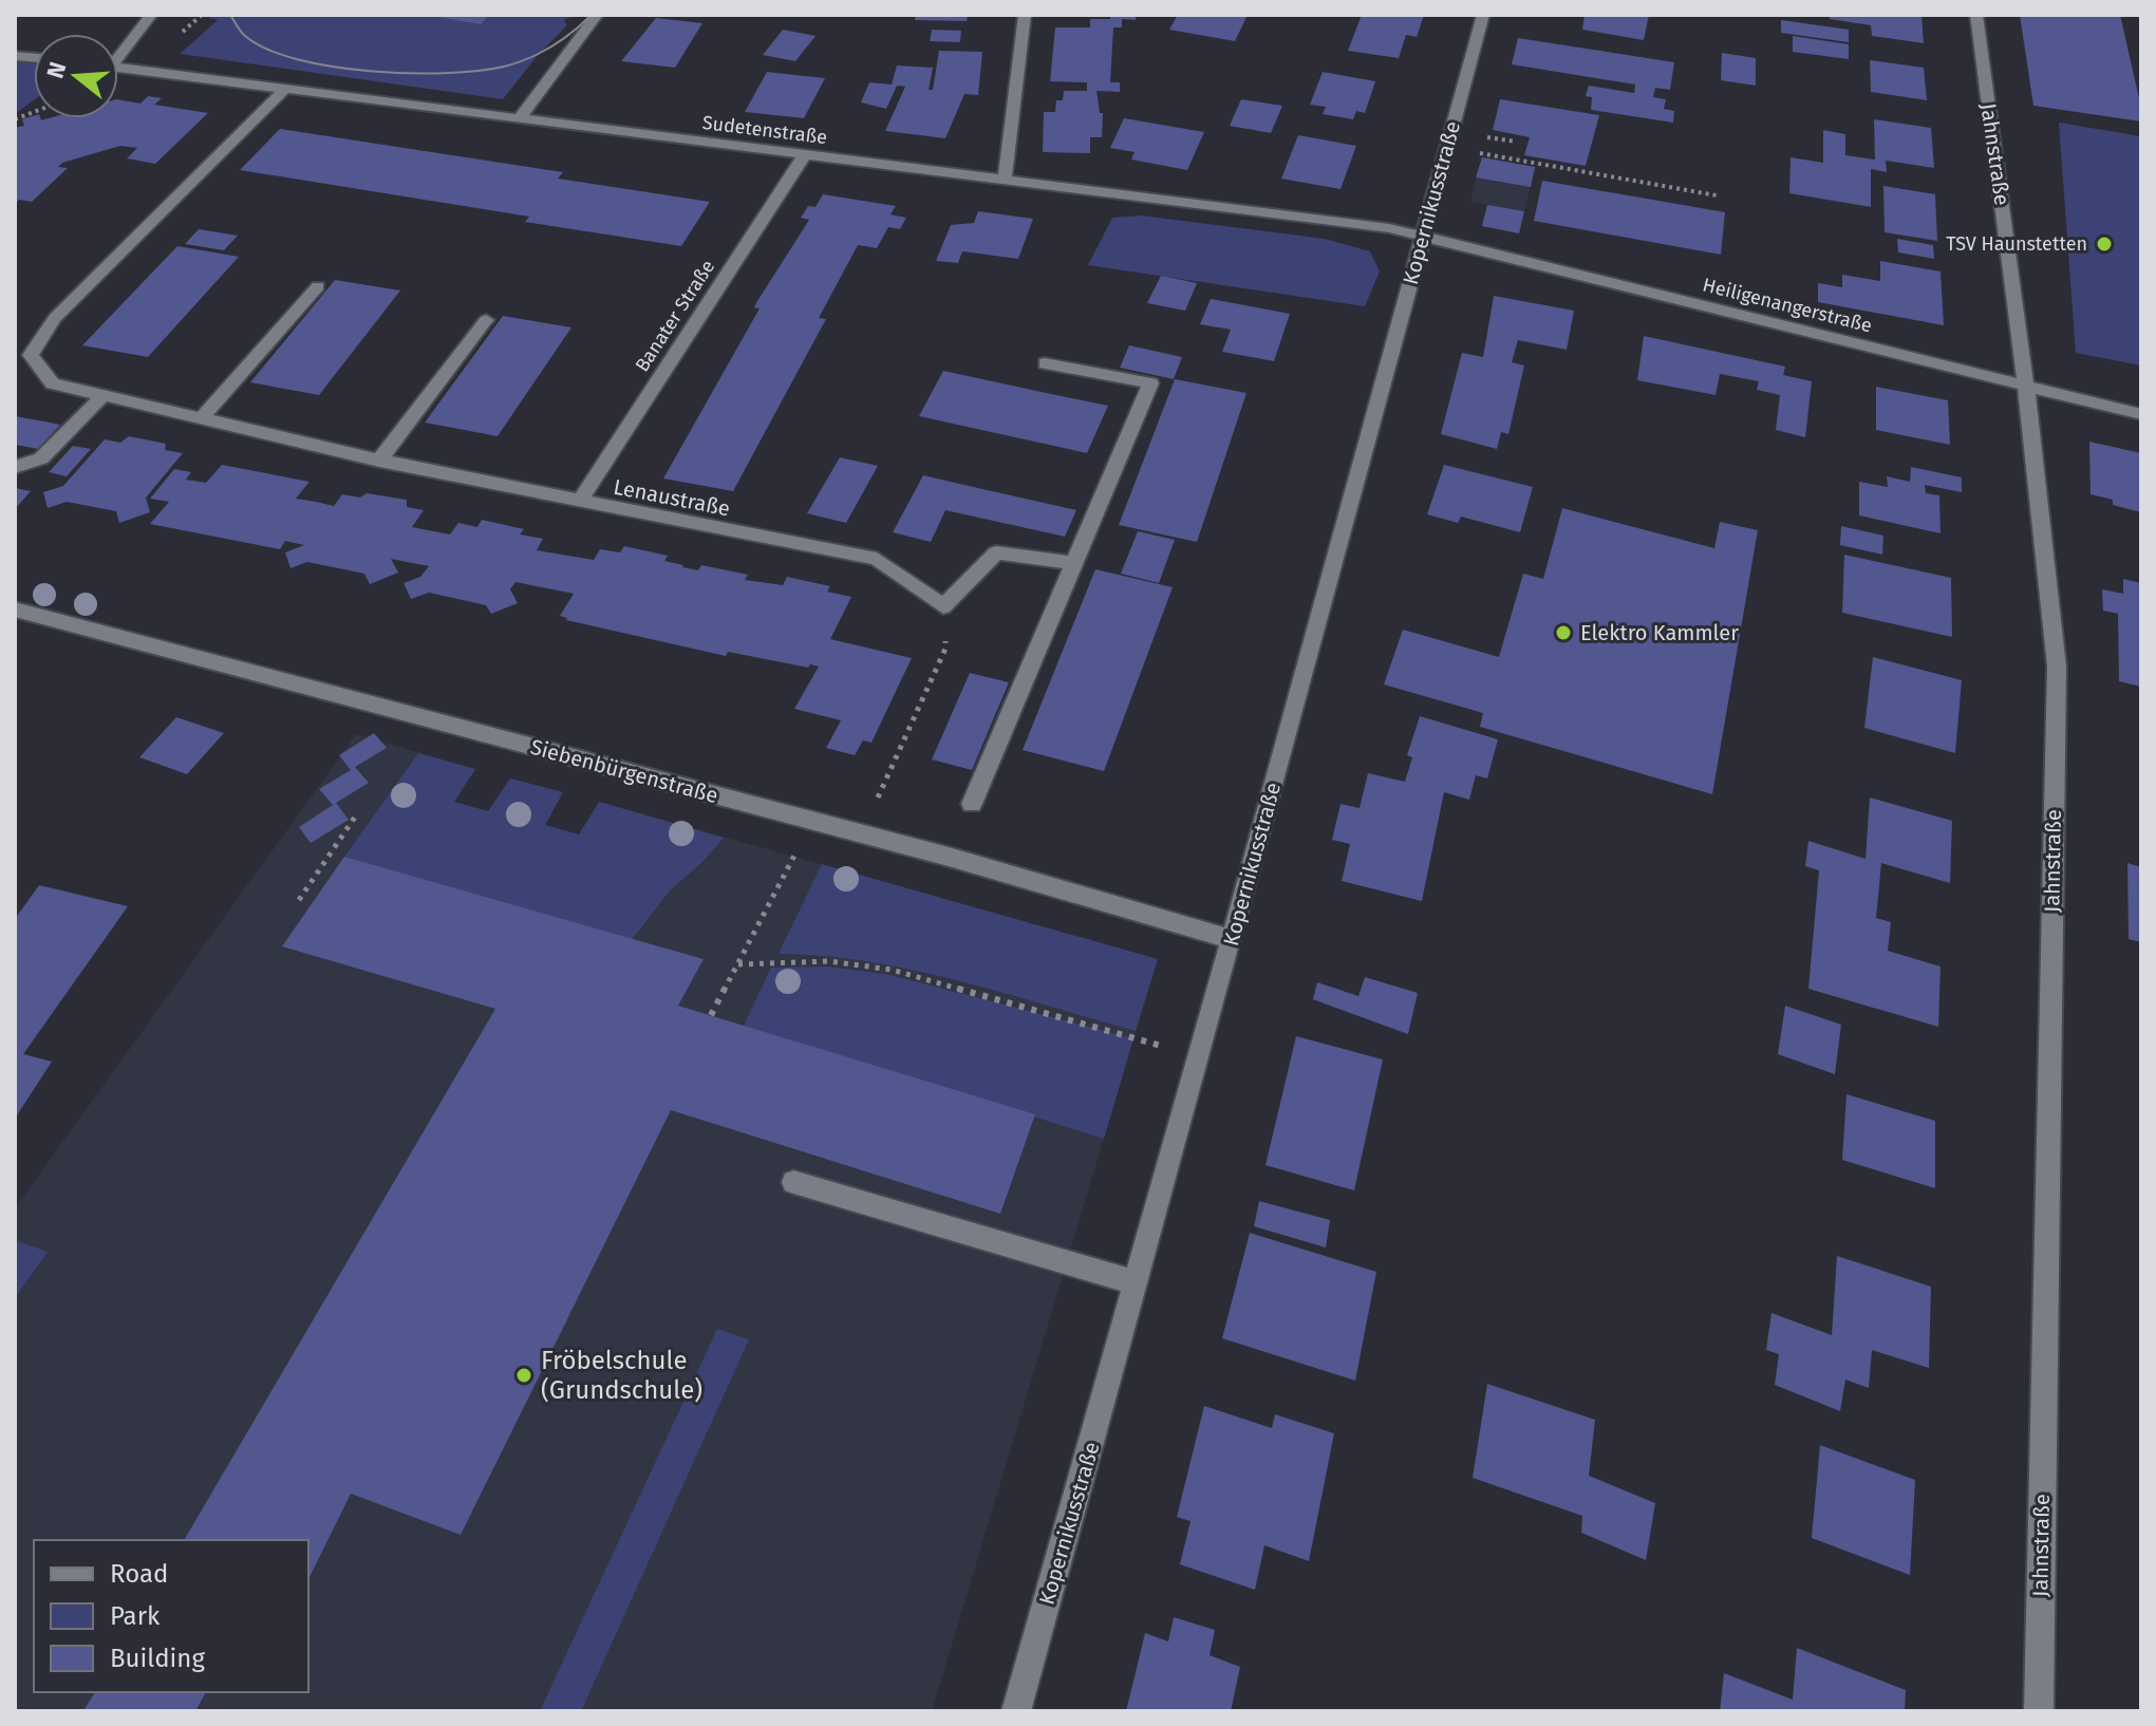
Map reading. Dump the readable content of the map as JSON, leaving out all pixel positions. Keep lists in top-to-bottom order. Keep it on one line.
{"streets":{"street":["Sudetenstraße","Jahnstraße","Kopernikusstraße","Heiligenangerstraße","Banater Straße","Lenaustraße","Siebenbürgenstraße"]},"crossings":[["Sudetenstraße","Kopernikusstraße"],["Sudetenstraße","Heiligenangerstraße"],["Sudetenstraße","Banater Straße"],["Sudetenstraße","Lenaustraße"],["Jahnstraße","Heiligenangerstraße"],["Kopernikusstraße","Heiligenangerstraße"],["Kopernikusstraße","Siebenbürgenstraße"],["Banater Straße","Lenaustraße"]],"places":["TSV Haunstetten","Elektro Kammler","Fröbelschule (Grundschule)"],"legend":["Road","Park","Building"],"north":"left"}
